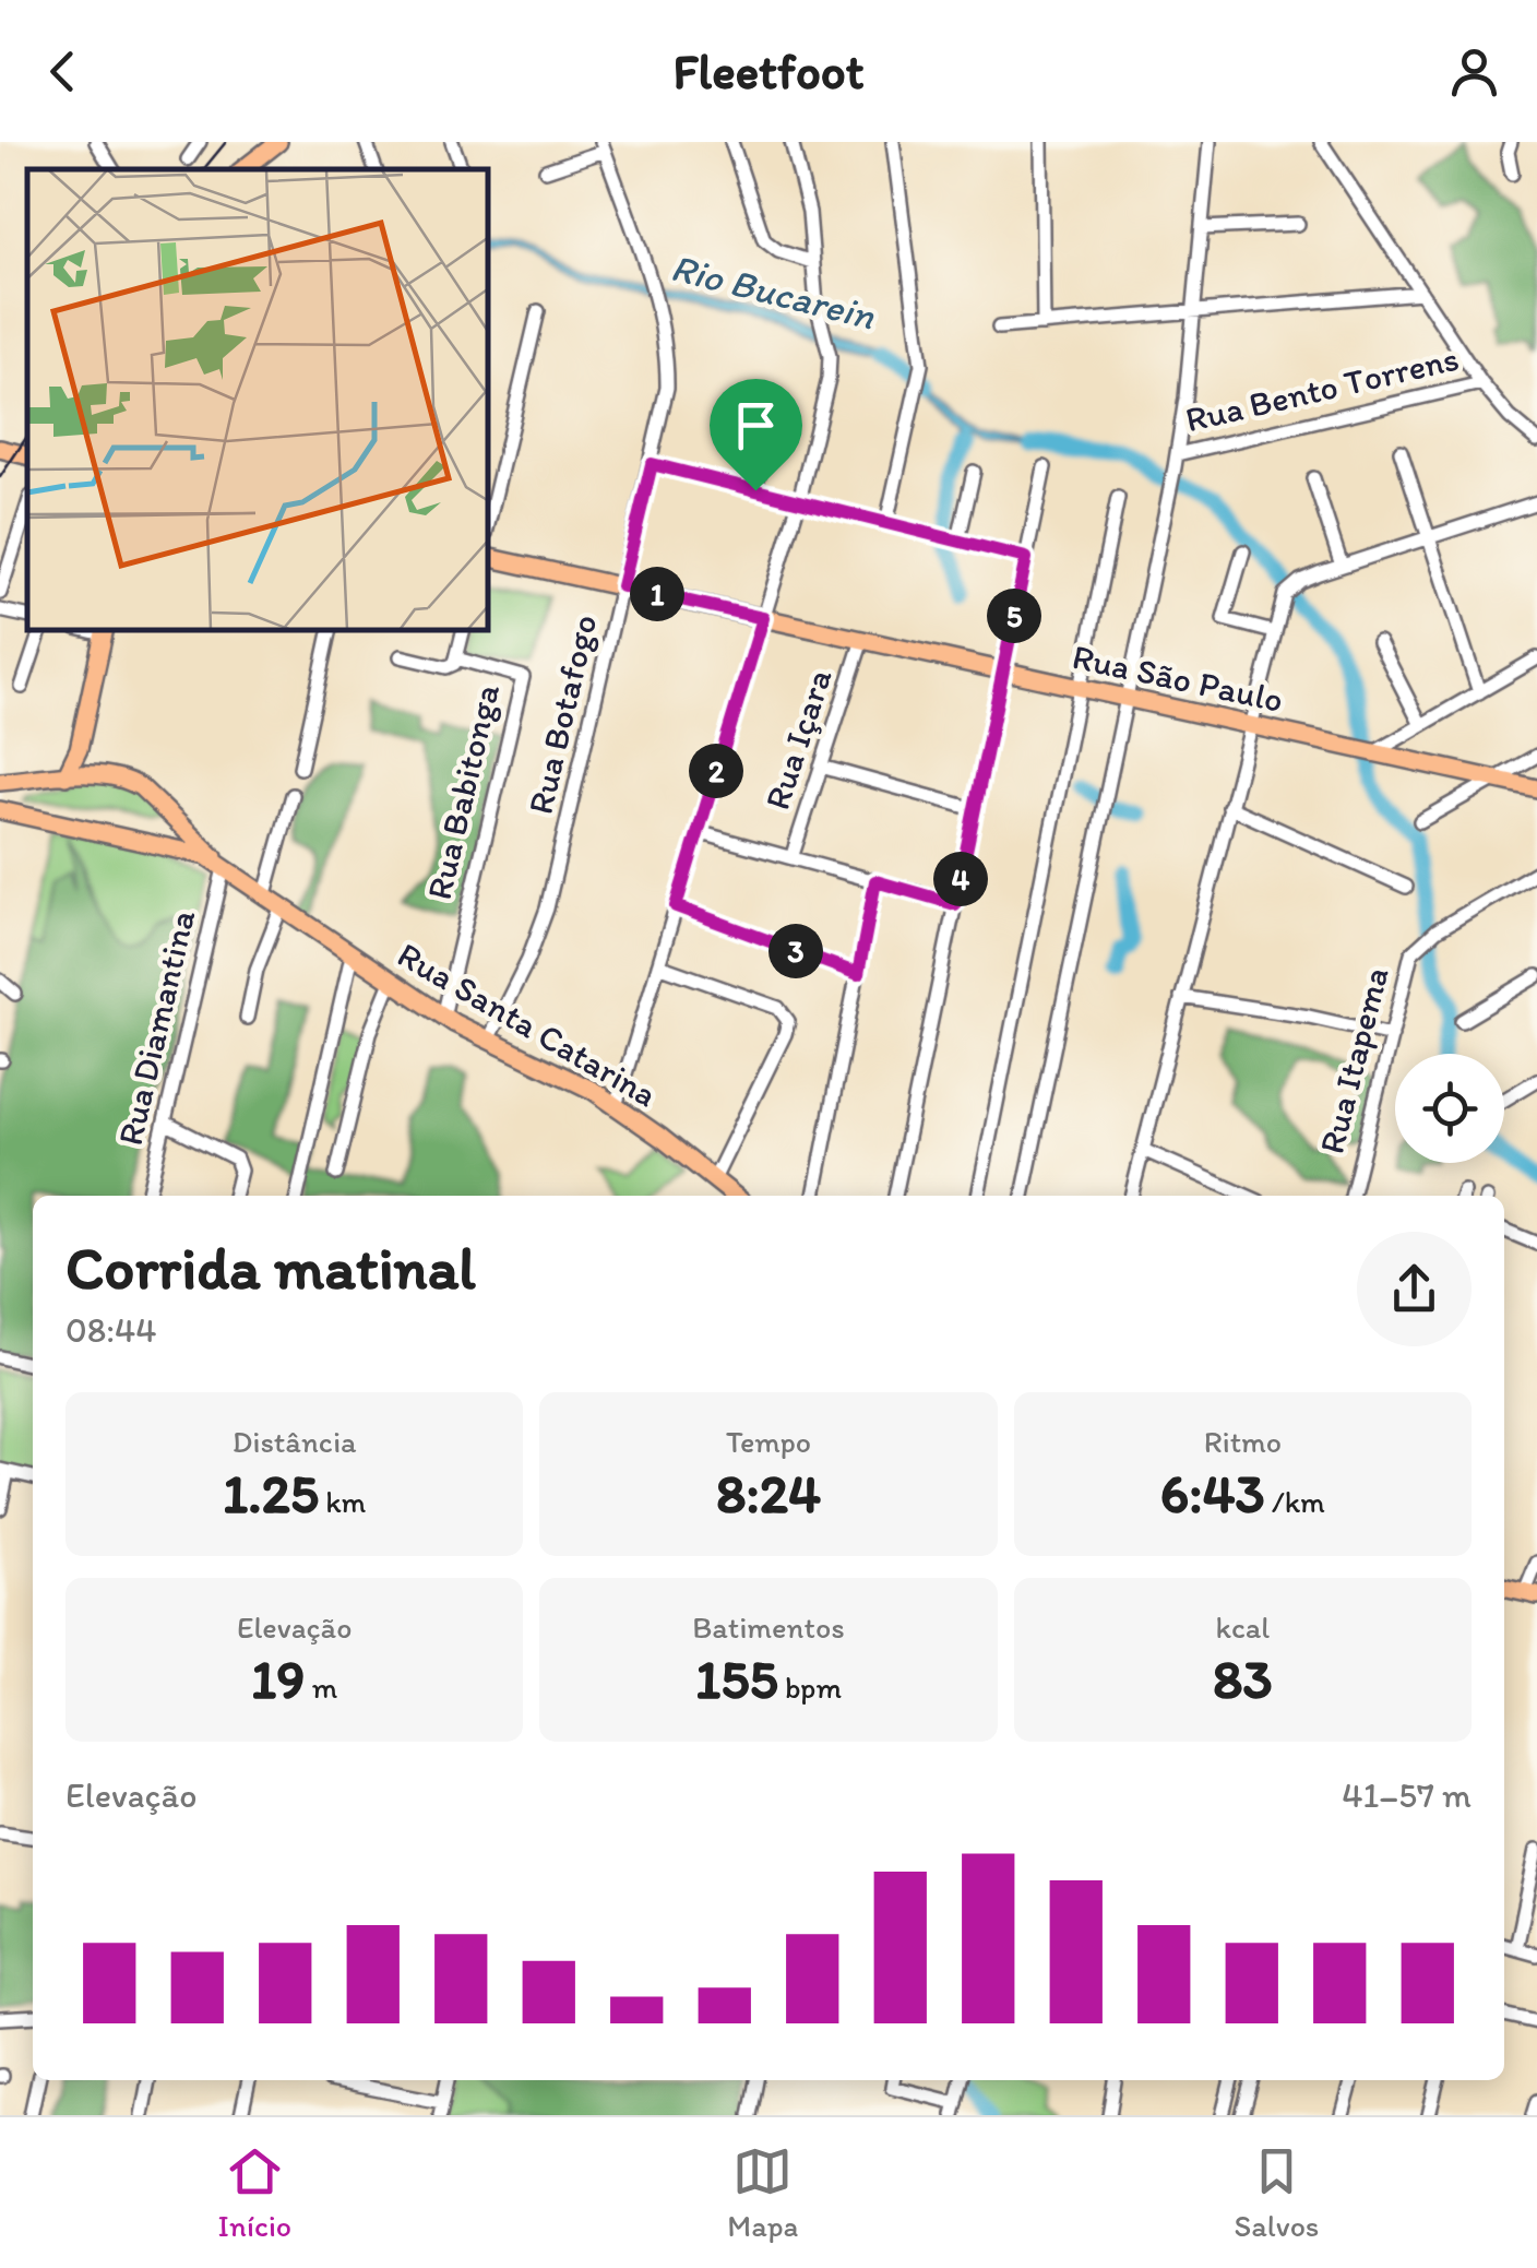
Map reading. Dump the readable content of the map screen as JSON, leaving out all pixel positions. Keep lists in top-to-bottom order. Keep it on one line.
{"streets":{"main road":["Rua São Paulo","Rua Santa Catarina"],"street":["Rua Bento Torrens","Rua Botafogo","Rua Içara","Rua Babitonga","Rua Diamantina","Rua Itapema"]},"crossings":[["Rua São Paulo","Rua Botafogo"],["Rua São Paulo","Rua Içara"],["Rua Botafogo","Rua Santa Catarina"],["Rua Babitonga","Rua Santa Catarina"],["Rua Santa Catarina","Rua Diamantina"]],"water":["Rio Bucarein"],"page":{"header":"Fleetfoot","pins":["1","5","2","4","3"],"heading":["Corrida matinal","08:44"],"stats":[["Distância","1.25 km"],["Tempo","8:24"],["Ritmo","6:43 /km"],["Elevação","19 m"],["Batimentos","155 bpm"],["kcal","83"]],"chart":["Elevação","41–57 m"],"tabs":["Início","Mapa","Salvos"]}}
